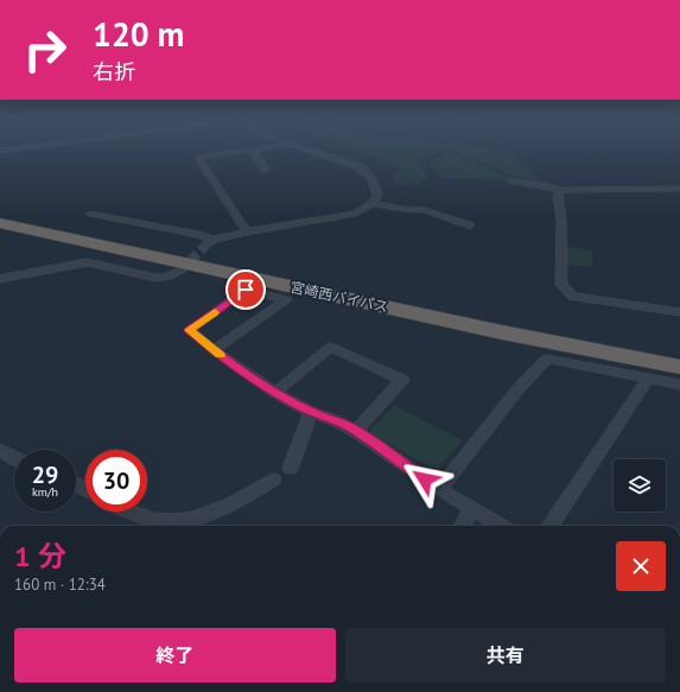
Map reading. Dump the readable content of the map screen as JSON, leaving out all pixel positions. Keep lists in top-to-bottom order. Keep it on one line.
{"streets":{"highway":["宮崎西バイパス"]},"page":{"turn":["120 m","右折"],"speed":"29 km/h","limit":"30","heading":["1 分","160 m · 12:34"],"buttons":["終了","共有"]}}
